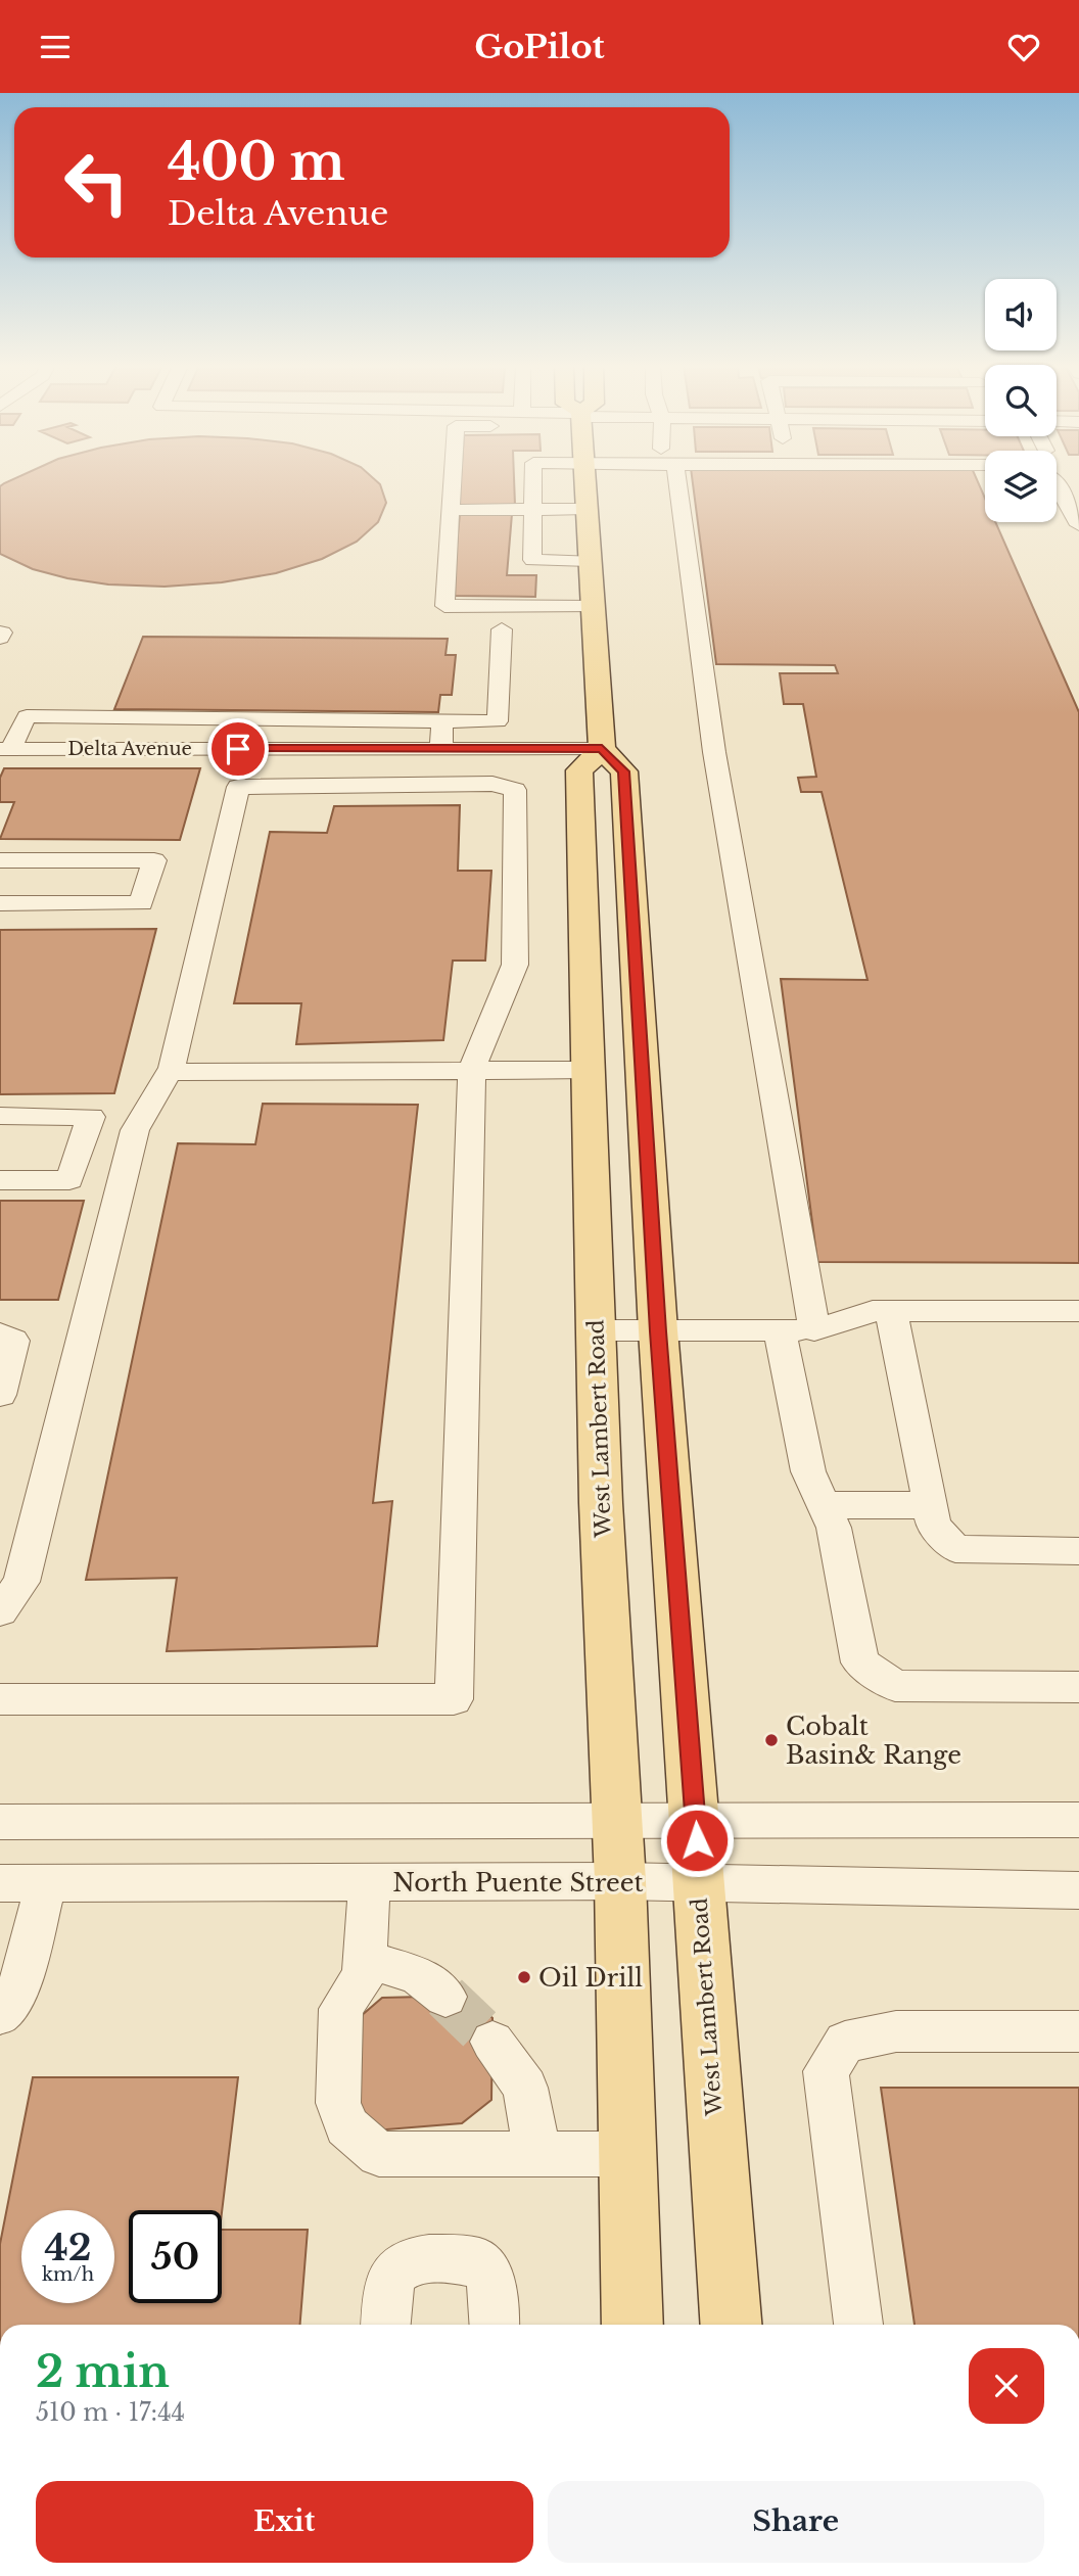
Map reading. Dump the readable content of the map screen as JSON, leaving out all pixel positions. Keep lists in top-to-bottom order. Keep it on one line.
{"streets":{"main road":["West Lambert Road"],"street":["Delta Avenue","North Puente Street"]},"crossings":[["Delta Avenue","West Lambert Road"],["West Lambert Road","North Puente Street"]],"places":["Cobalt Basin& Range","Oil Drill"],"page":{"header":"GoPilot","turn":["400 m","Delta Avenue"],"speed":"42 km/h","limit":"50","heading":["2 min","510 m · 17:44"],"buttons":["Exit","Share"]}}
